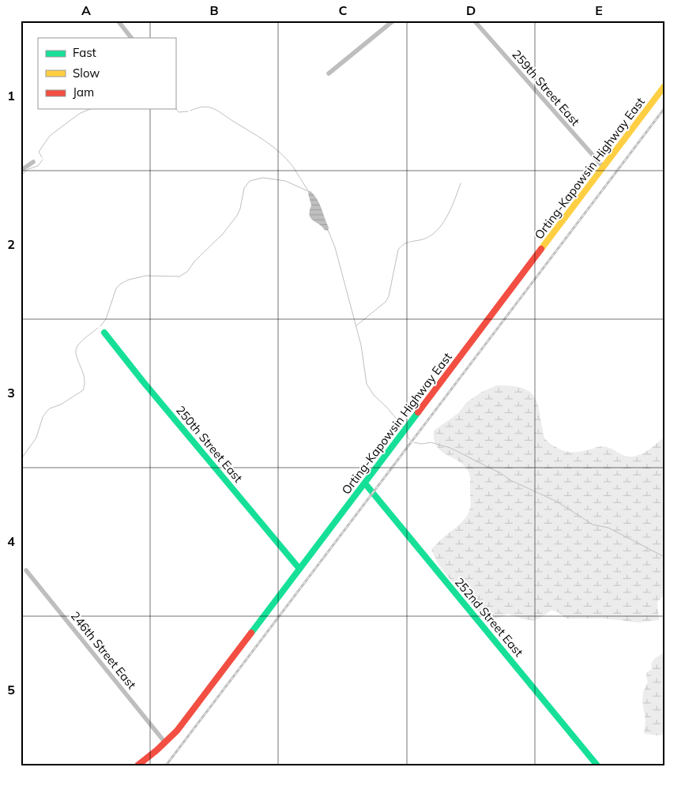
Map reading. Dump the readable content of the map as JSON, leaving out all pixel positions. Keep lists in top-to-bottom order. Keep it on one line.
{"streets":{"main road":["Orting-Kapowsin Highway East","250th Street East","252nd Street East"],"street":["259th Street East","246th Street East"]},"crossings":[["259th Street East","Orting-Kapowsin Highway East"],["Orting-Kapowsin Highway East","250th Street East"],["Orting-Kapowsin Highway East","252nd Street East"],["Orting-Kapowsin Highway East","246th Street East"]],"legend":["Fast","Slow","Jam"],"grid":{"columns":["A","B","C","D","E"],"rows":["1","2","3","4","5"]}}
